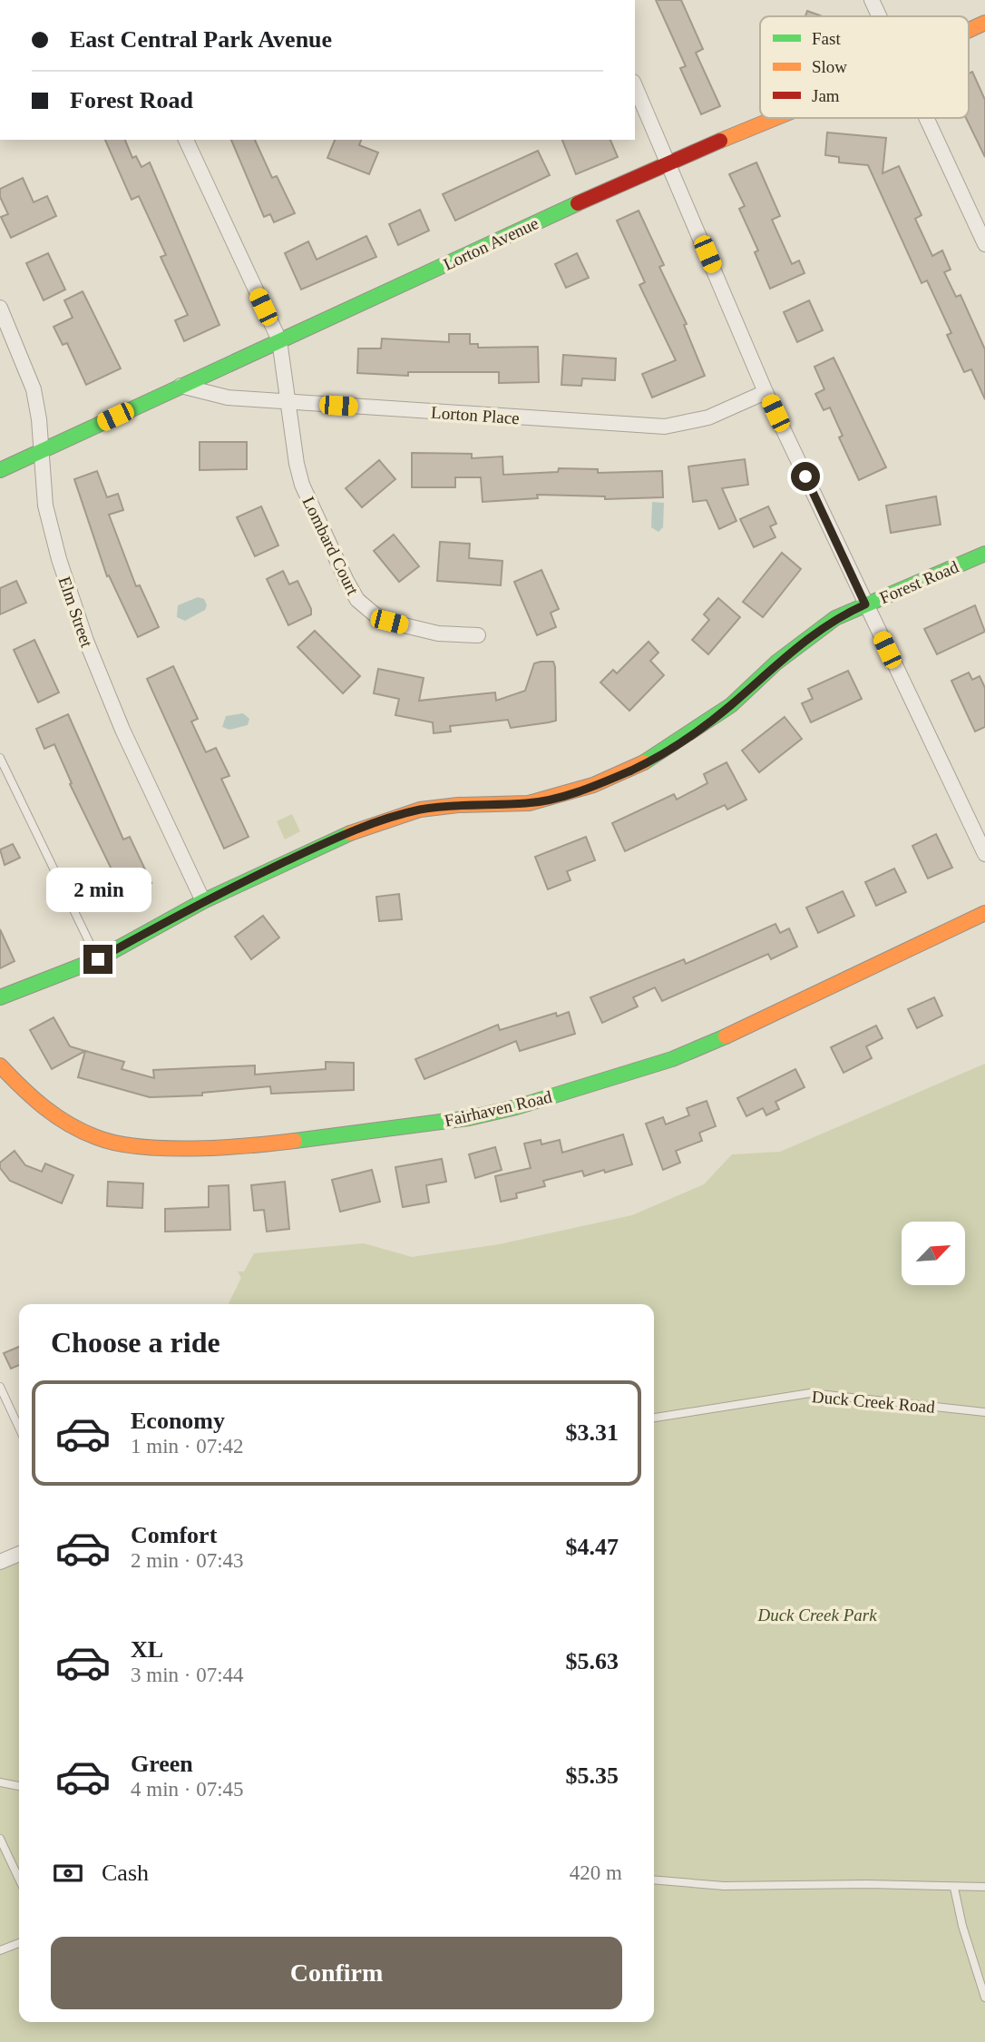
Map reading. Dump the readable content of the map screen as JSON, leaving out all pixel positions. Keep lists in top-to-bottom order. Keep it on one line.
{"streets":{"street":["Lorton Avenue","Lorton Place","Lombard Court","Forest Road","Elm Street","Fairhaven Road"],"lane":["Duck Creek Road"]},"crossings":[["Lorton Avenue","Lorton Place"],["Lorton Avenue","Lombard Court"],["Lorton Avenue","Elm Street"],["Lorton Place","Lombard Court"],["Forest Road","Elm Street"]],"parks":["Duck Creek Park"],"legend":["Fast","Slow","Jam"],"north":"top right","page":{"banner":["East Central Park Avenue","Forest Road"],"bubble":"2 min","heading":"Choose a ride","list":[{"name":"Economy","note":"1 min · 07:42","value":"$3.31"},{"name":"Comfort","note":"2 min · 07:43","value":"$4.47"},{"name":"XL","note":"3 min · 07:44","value":"$5.63"},{"name":"Green","note":"4 min · 07:45","value":"$5.35"}],"pay":["Cash","420 m"],"buttons":"Confirm"}}
